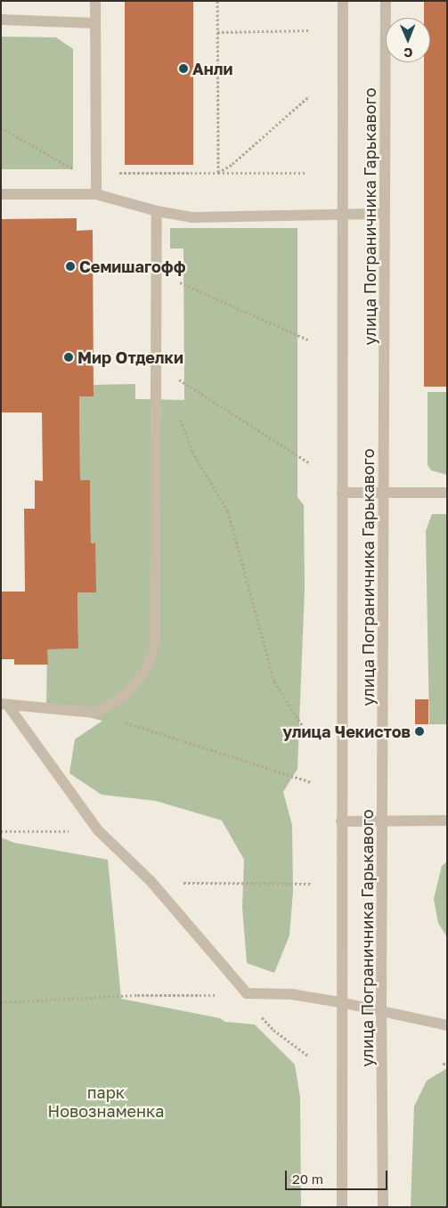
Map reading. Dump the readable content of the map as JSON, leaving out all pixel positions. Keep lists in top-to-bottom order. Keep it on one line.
{"streets":{"street":["улица Пограничника Гарькавого"]},"parks":["парк Новознаменка"],"places":["Анли","Семишагофф","Мир Отделки","улица Чекистов"],"scale_bar":"20 m","north":"bottom"}
